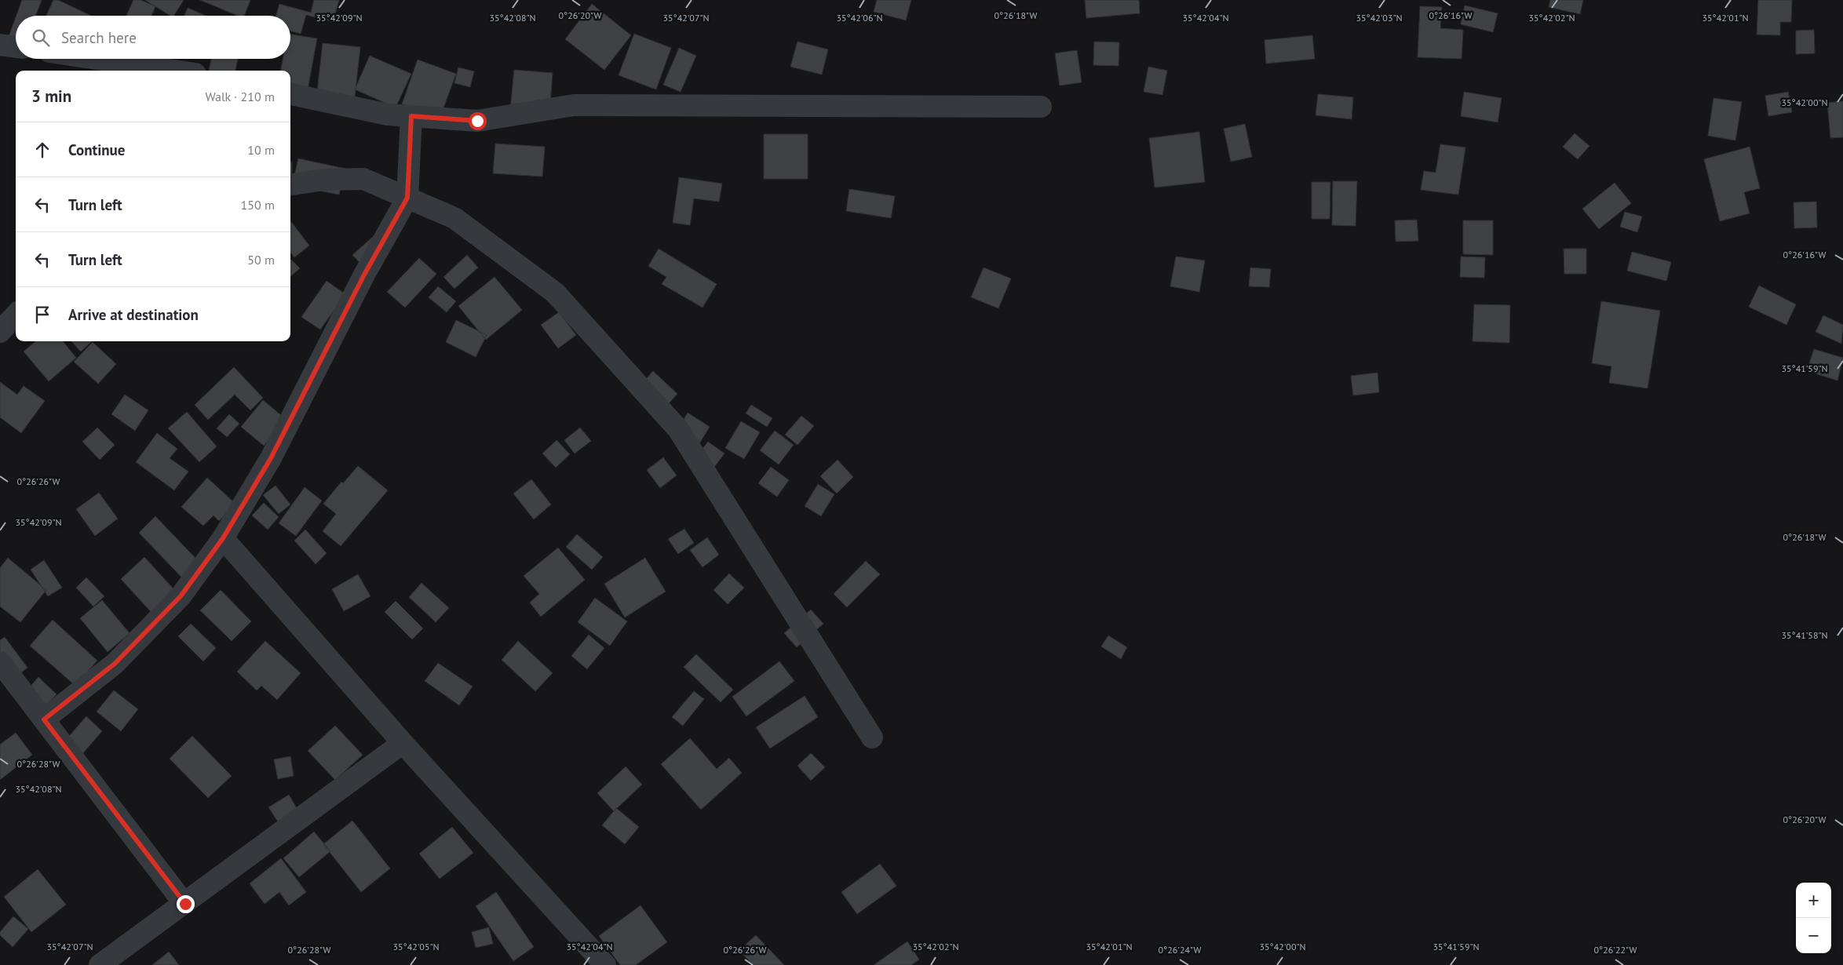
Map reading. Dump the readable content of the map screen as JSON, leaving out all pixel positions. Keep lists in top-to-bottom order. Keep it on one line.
{"page":{"search":"Search here","heading":["3 min","Walk · 210 m"],"list":[["Continue","10 m"],["Turn left","150 m"],["Turn left","50 m"],"Arrive at destination"],"map_buttons":["+","−"]},"coordinates":["0°26'20\"W","0°26'18\"W","0°26'16\"W","35°42'07\"N","35°42'06\"N","35°42'04\"N","35°42'02\"N","35°42'01\"N","35°42'09\"N","35°42'08\"N","35°42'03\"N","35°42'00\"N","35°41'59\"N","0°26'26\"W","35°41'58\"N","0°26'28\"W","35°42'05\"N","0°26'24\"W","0°26'22\"W"]}
